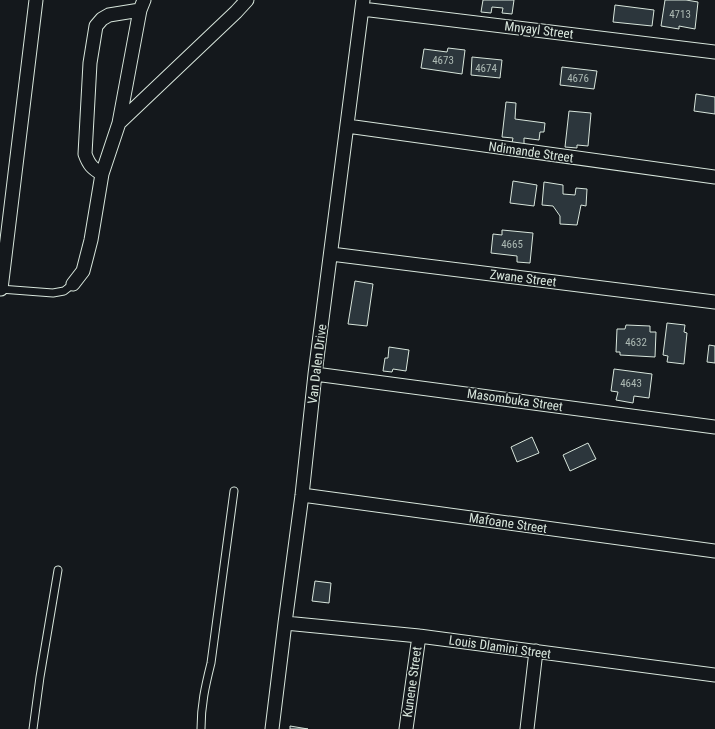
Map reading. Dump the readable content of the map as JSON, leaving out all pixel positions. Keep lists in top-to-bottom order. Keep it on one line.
{"streets":{"street":["Mnyayl Street","Ndimande Street","Zwane Street","Van Dalen Drive","Masombuka Street","Mafoane Street","Louis Dlamini Street","Kunene Street"]},"crossings":[["Mnyayl Street","Van Dalen Drive"],["Ndimande Street","Van Dalen Drive"],["Zwane Street","Van Dalen Drive"],["Van Dalen Drive","Masombuka Street"],["Van Dalen Drive","Mafoane Street"],["Van Dalen Drive","Louis Dlamini Street"],["Louis Dlamini Street","Kunene Street"]],"house_numbers":["4713","4673","4674","4676","4665","4632","4643"]}
